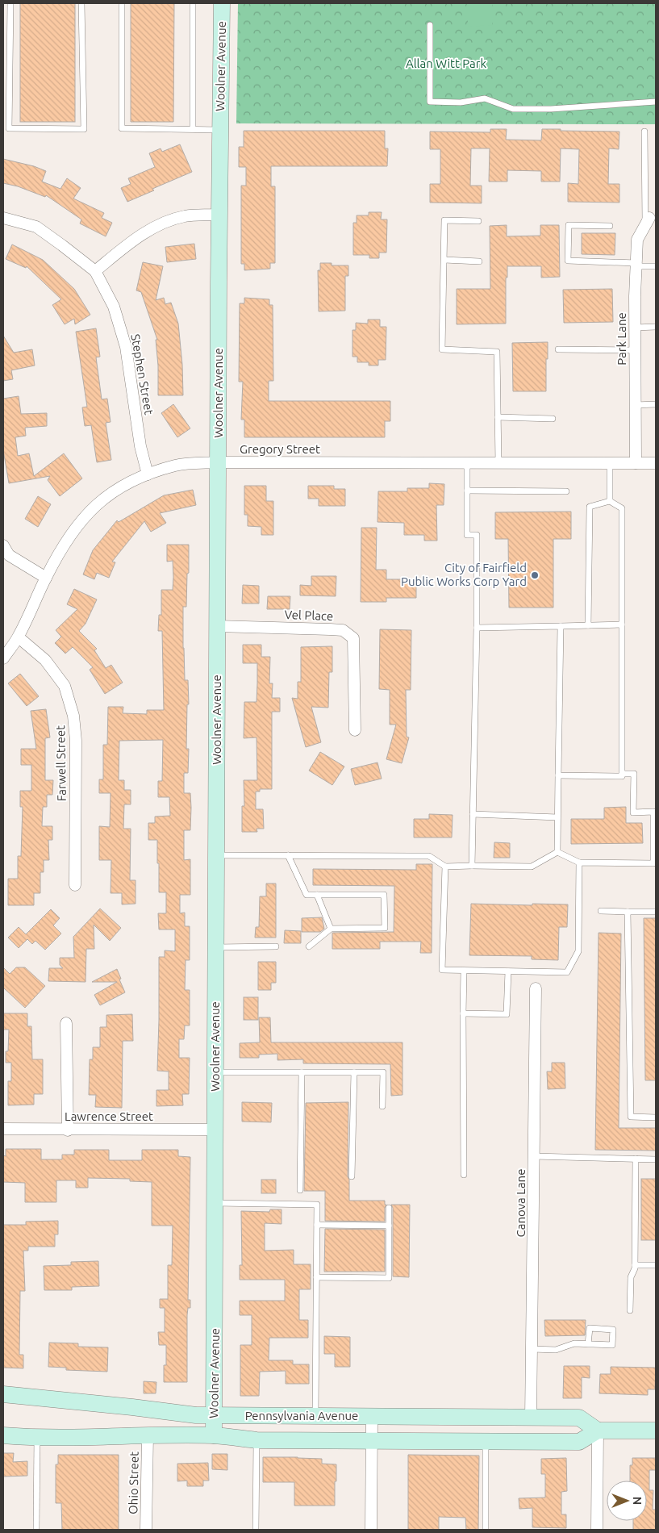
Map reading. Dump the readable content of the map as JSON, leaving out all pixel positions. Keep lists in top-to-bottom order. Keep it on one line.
{"streets":{"street":["Woolner Avenue","Park Lane","Stephen Street","Gregory Street","Vel Place","Farwell Street","Lawrence Street","Canova Lane","Pennsylvania Avenue","Ohio Street"]},"crossings":[["Woolner Avenue","Gregory Street"],["Woolner Avenue","Vel Place"],["Woolner Avenue","Lawrence Street"],["Woolner Avenue","Pennsylvania Avenue"],["Park Lane","Gregory Street"],["Stephen Street","Gregory Street"],["Gregory Street","Farwell Street"],["Canova Lane","Pennsylvania Avenue"],["Pennsylvania Avenue","Ohio Street"]],"parks":["Allan Witt Park"],"places":["City of Fairfield Public Works Corp Yard"],"north":"right"}
